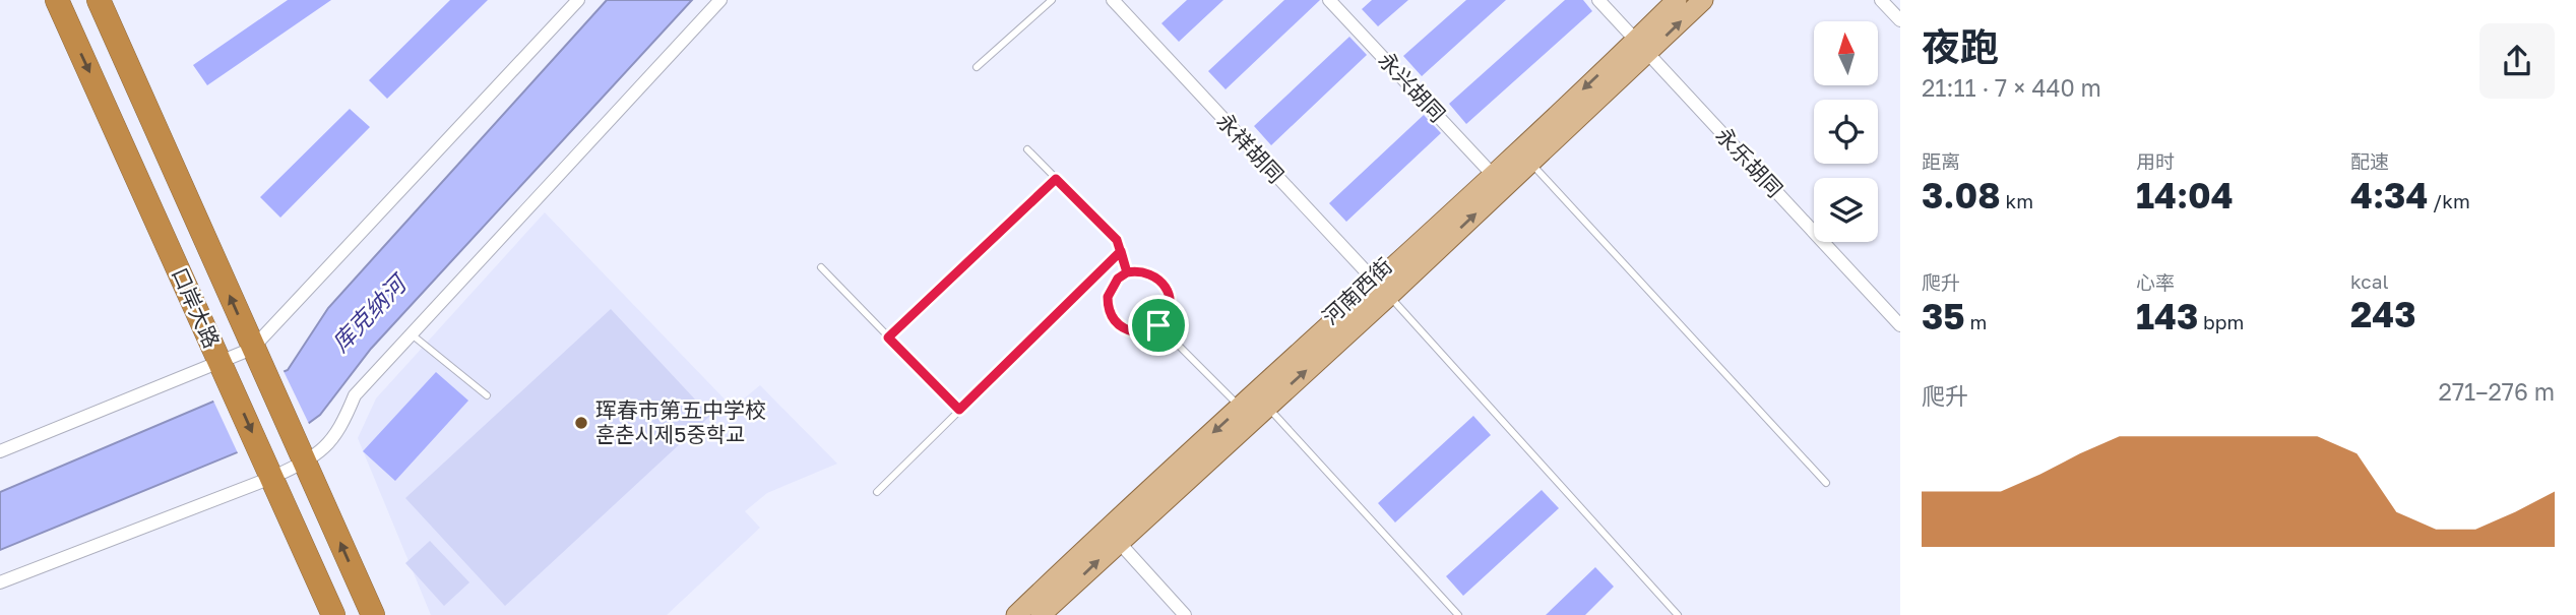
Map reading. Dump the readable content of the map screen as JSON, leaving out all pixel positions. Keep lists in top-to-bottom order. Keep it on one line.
{"streets":{"highway":["口岸大路"],"main road":["河南西街"],"street":["永兴胡同","永祥胡同","永乐胡同"]},"crossings":[["永兴胡同","河南西街"],["永祥胡同","河南西街"],["永乐胡同","河南西街"]],"water":["库克纳河"],"places":["珲春市第五中学校 훈춘시제5중학교"],"north":"top","page":{"heading":["夜跑","21:11 · 7 × 440 m"],"stats":[["距离","3.08 km"],["用时","14:04"],["配速","4:34 /km"],["爬升","35 m"],["心率","143 bpm"],["kcal","243"]],"chart":["爬升","271–276 m"]}}
